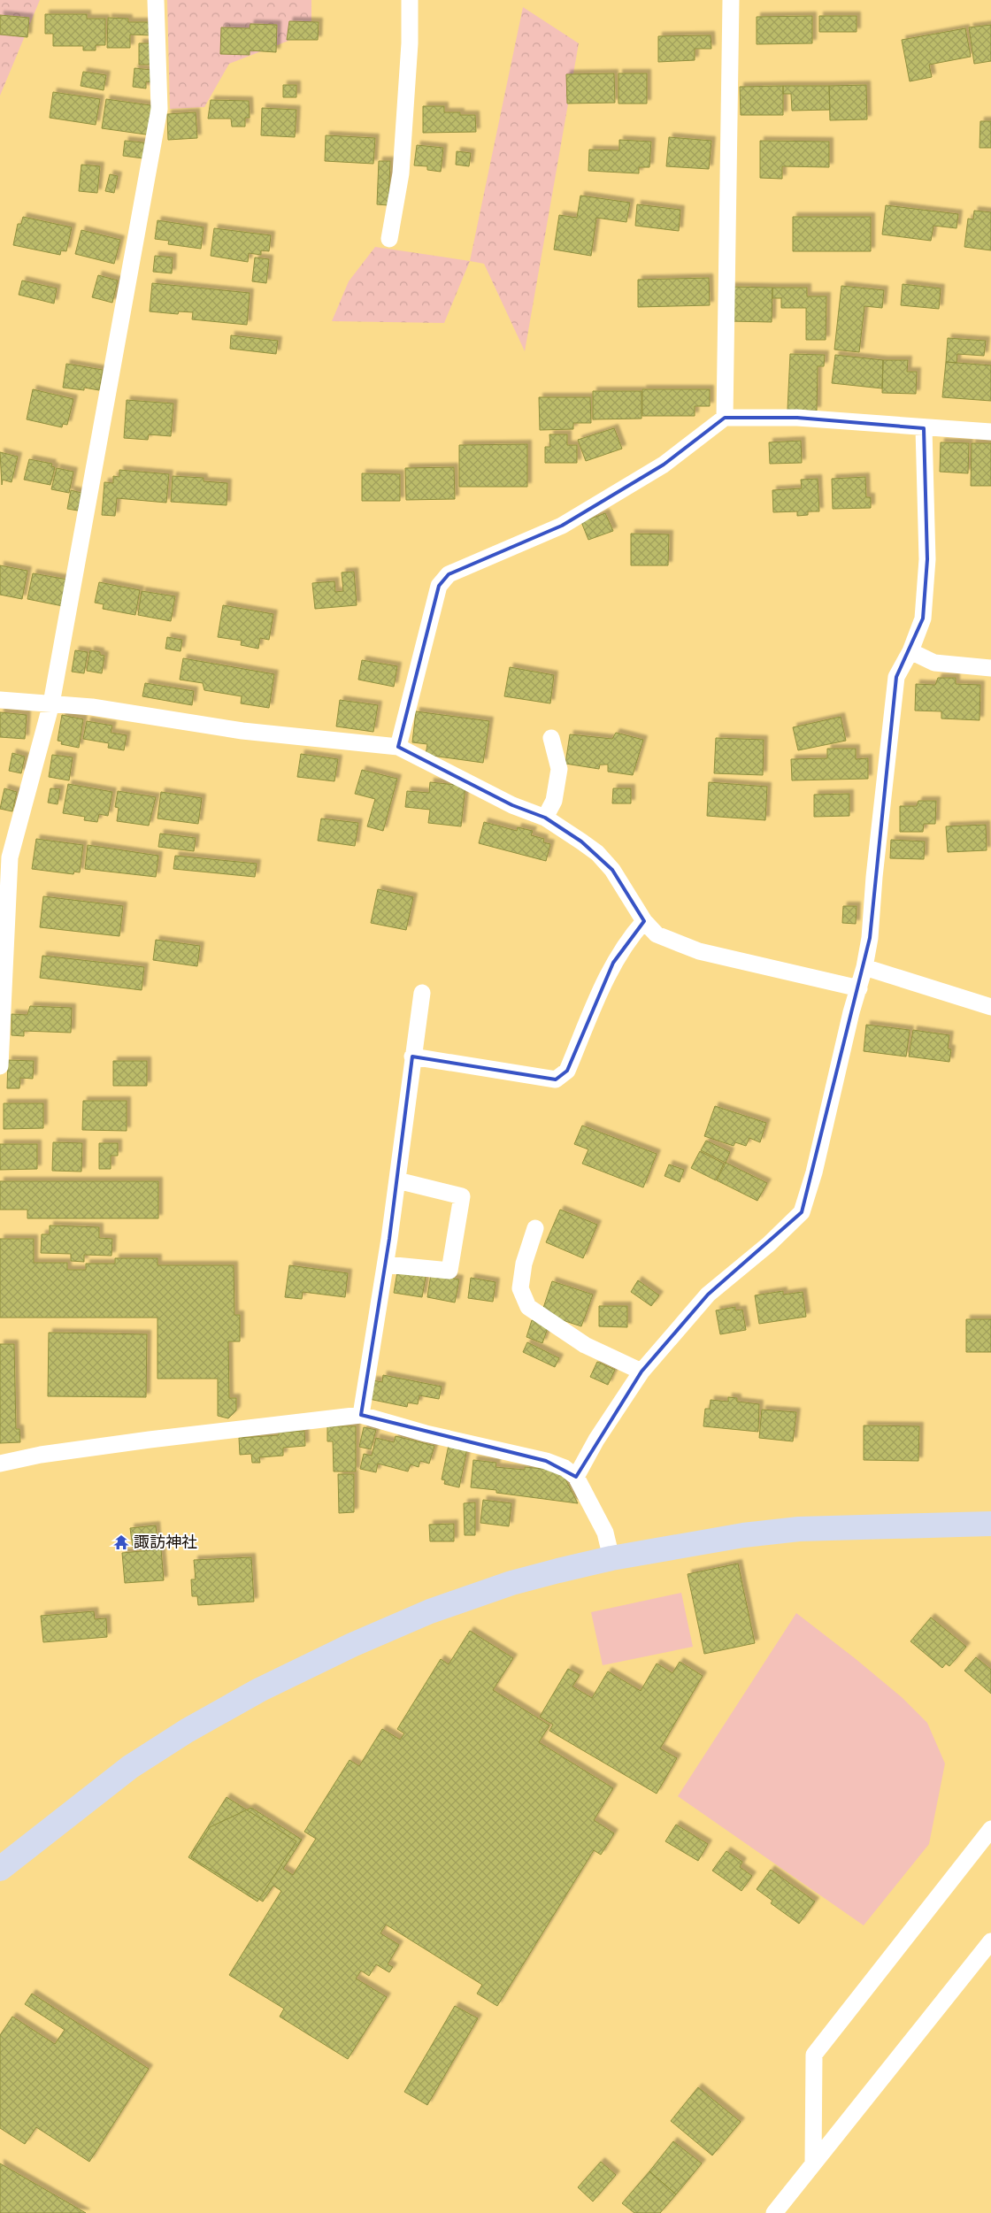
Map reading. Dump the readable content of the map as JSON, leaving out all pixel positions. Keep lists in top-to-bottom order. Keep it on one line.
{"places":{"temple":["諏訪神社"]}}
